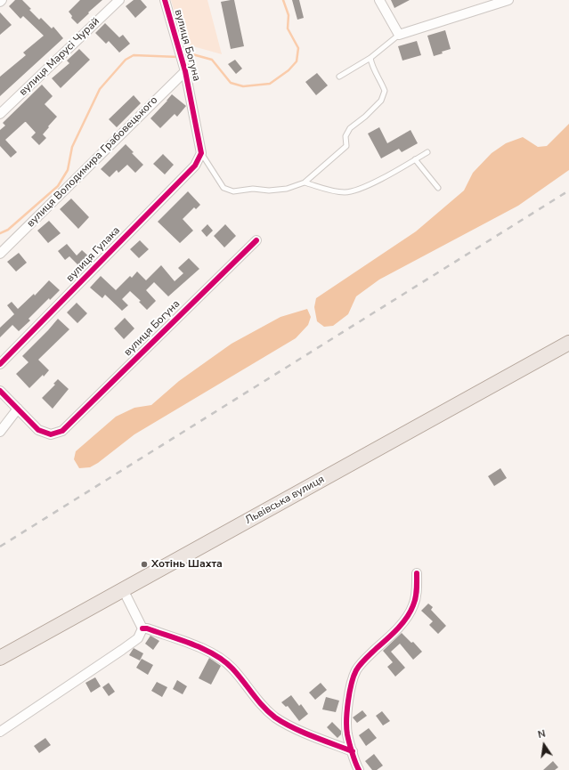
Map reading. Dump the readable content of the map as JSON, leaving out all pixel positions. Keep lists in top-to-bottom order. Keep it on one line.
{"streets":{"main road":["Львівська вулиця"],"street":["вулиця Богуна","вулиця Марусі Чурай","вулиця Володимира Грабовецького","вулиця Гулака"]},"crossings":[["вулиця Богуна","вулиця Володимира Грабовецького"],["вулиця Богуна","вулиця Гулака"]],"places":["Хотінь Шахта"],"north":"top"}
